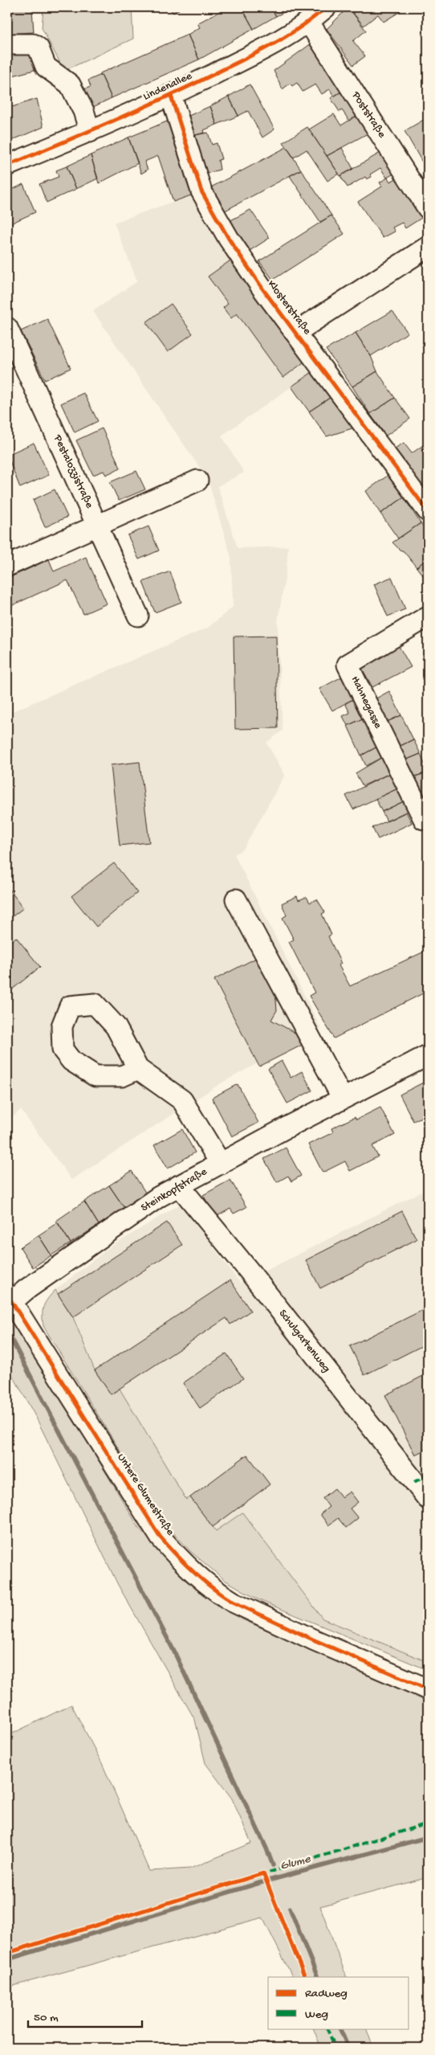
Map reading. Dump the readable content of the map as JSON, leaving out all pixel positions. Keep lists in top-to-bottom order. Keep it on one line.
{"streets":{"street":["Lindenallee","Poststraße","Klosterstraße","Pestalozzistraße","Hahnegasse","Steinkopfstraße","Schulgartenweg","Untere Glumestraße"]},"crossings":[["Lindenallee","Poststraße"],["Lindenallee","Klosterstraße"],["Steinkopfstraße","Schulgartenweg"],["Steinkopfstraße","Untere Glumestraße"]],"water":["Glume"],"legend":["Radweg","Weg"],"scale_bar":"50 m"}
